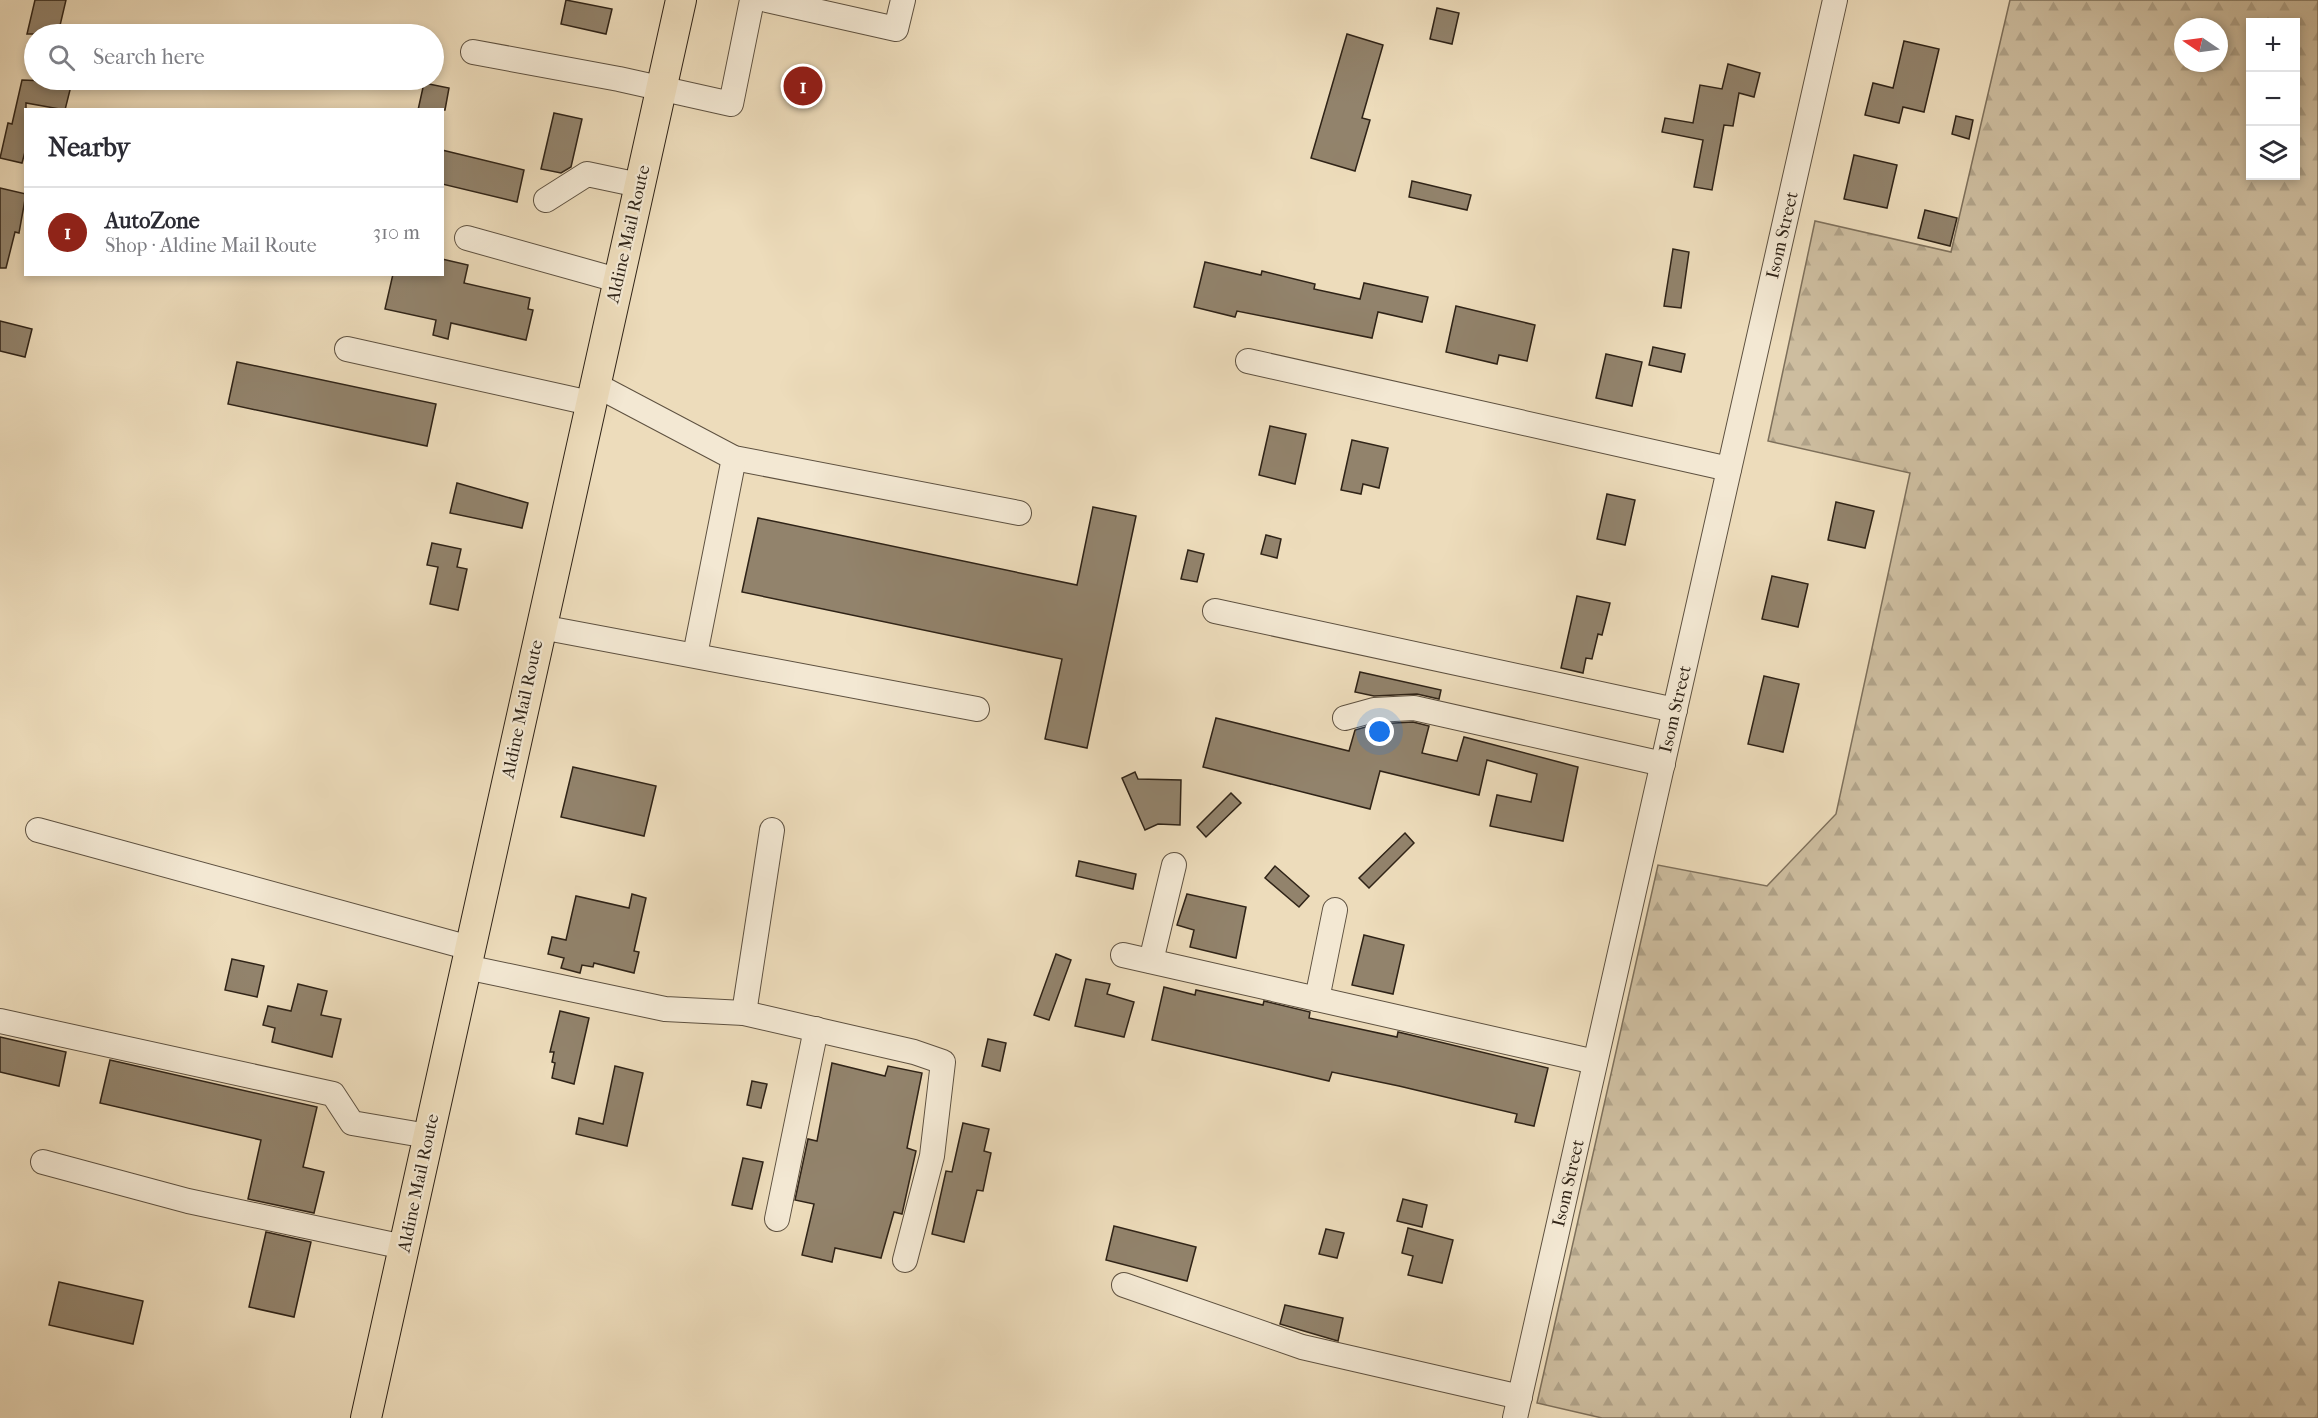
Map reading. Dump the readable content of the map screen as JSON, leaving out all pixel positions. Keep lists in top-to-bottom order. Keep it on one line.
{"streets":{"main road":["Aldine Mail Route"],"street":["Isom Street"]},"north":"left","page":{"map_buttons":["+","−"],"search":"Search here","pins":"1","heading":"Nearby","list":[{"mark":"1","name":"AutoZone","note":"Shop · Aldine Mail Route","value":"310 m"}]}}
